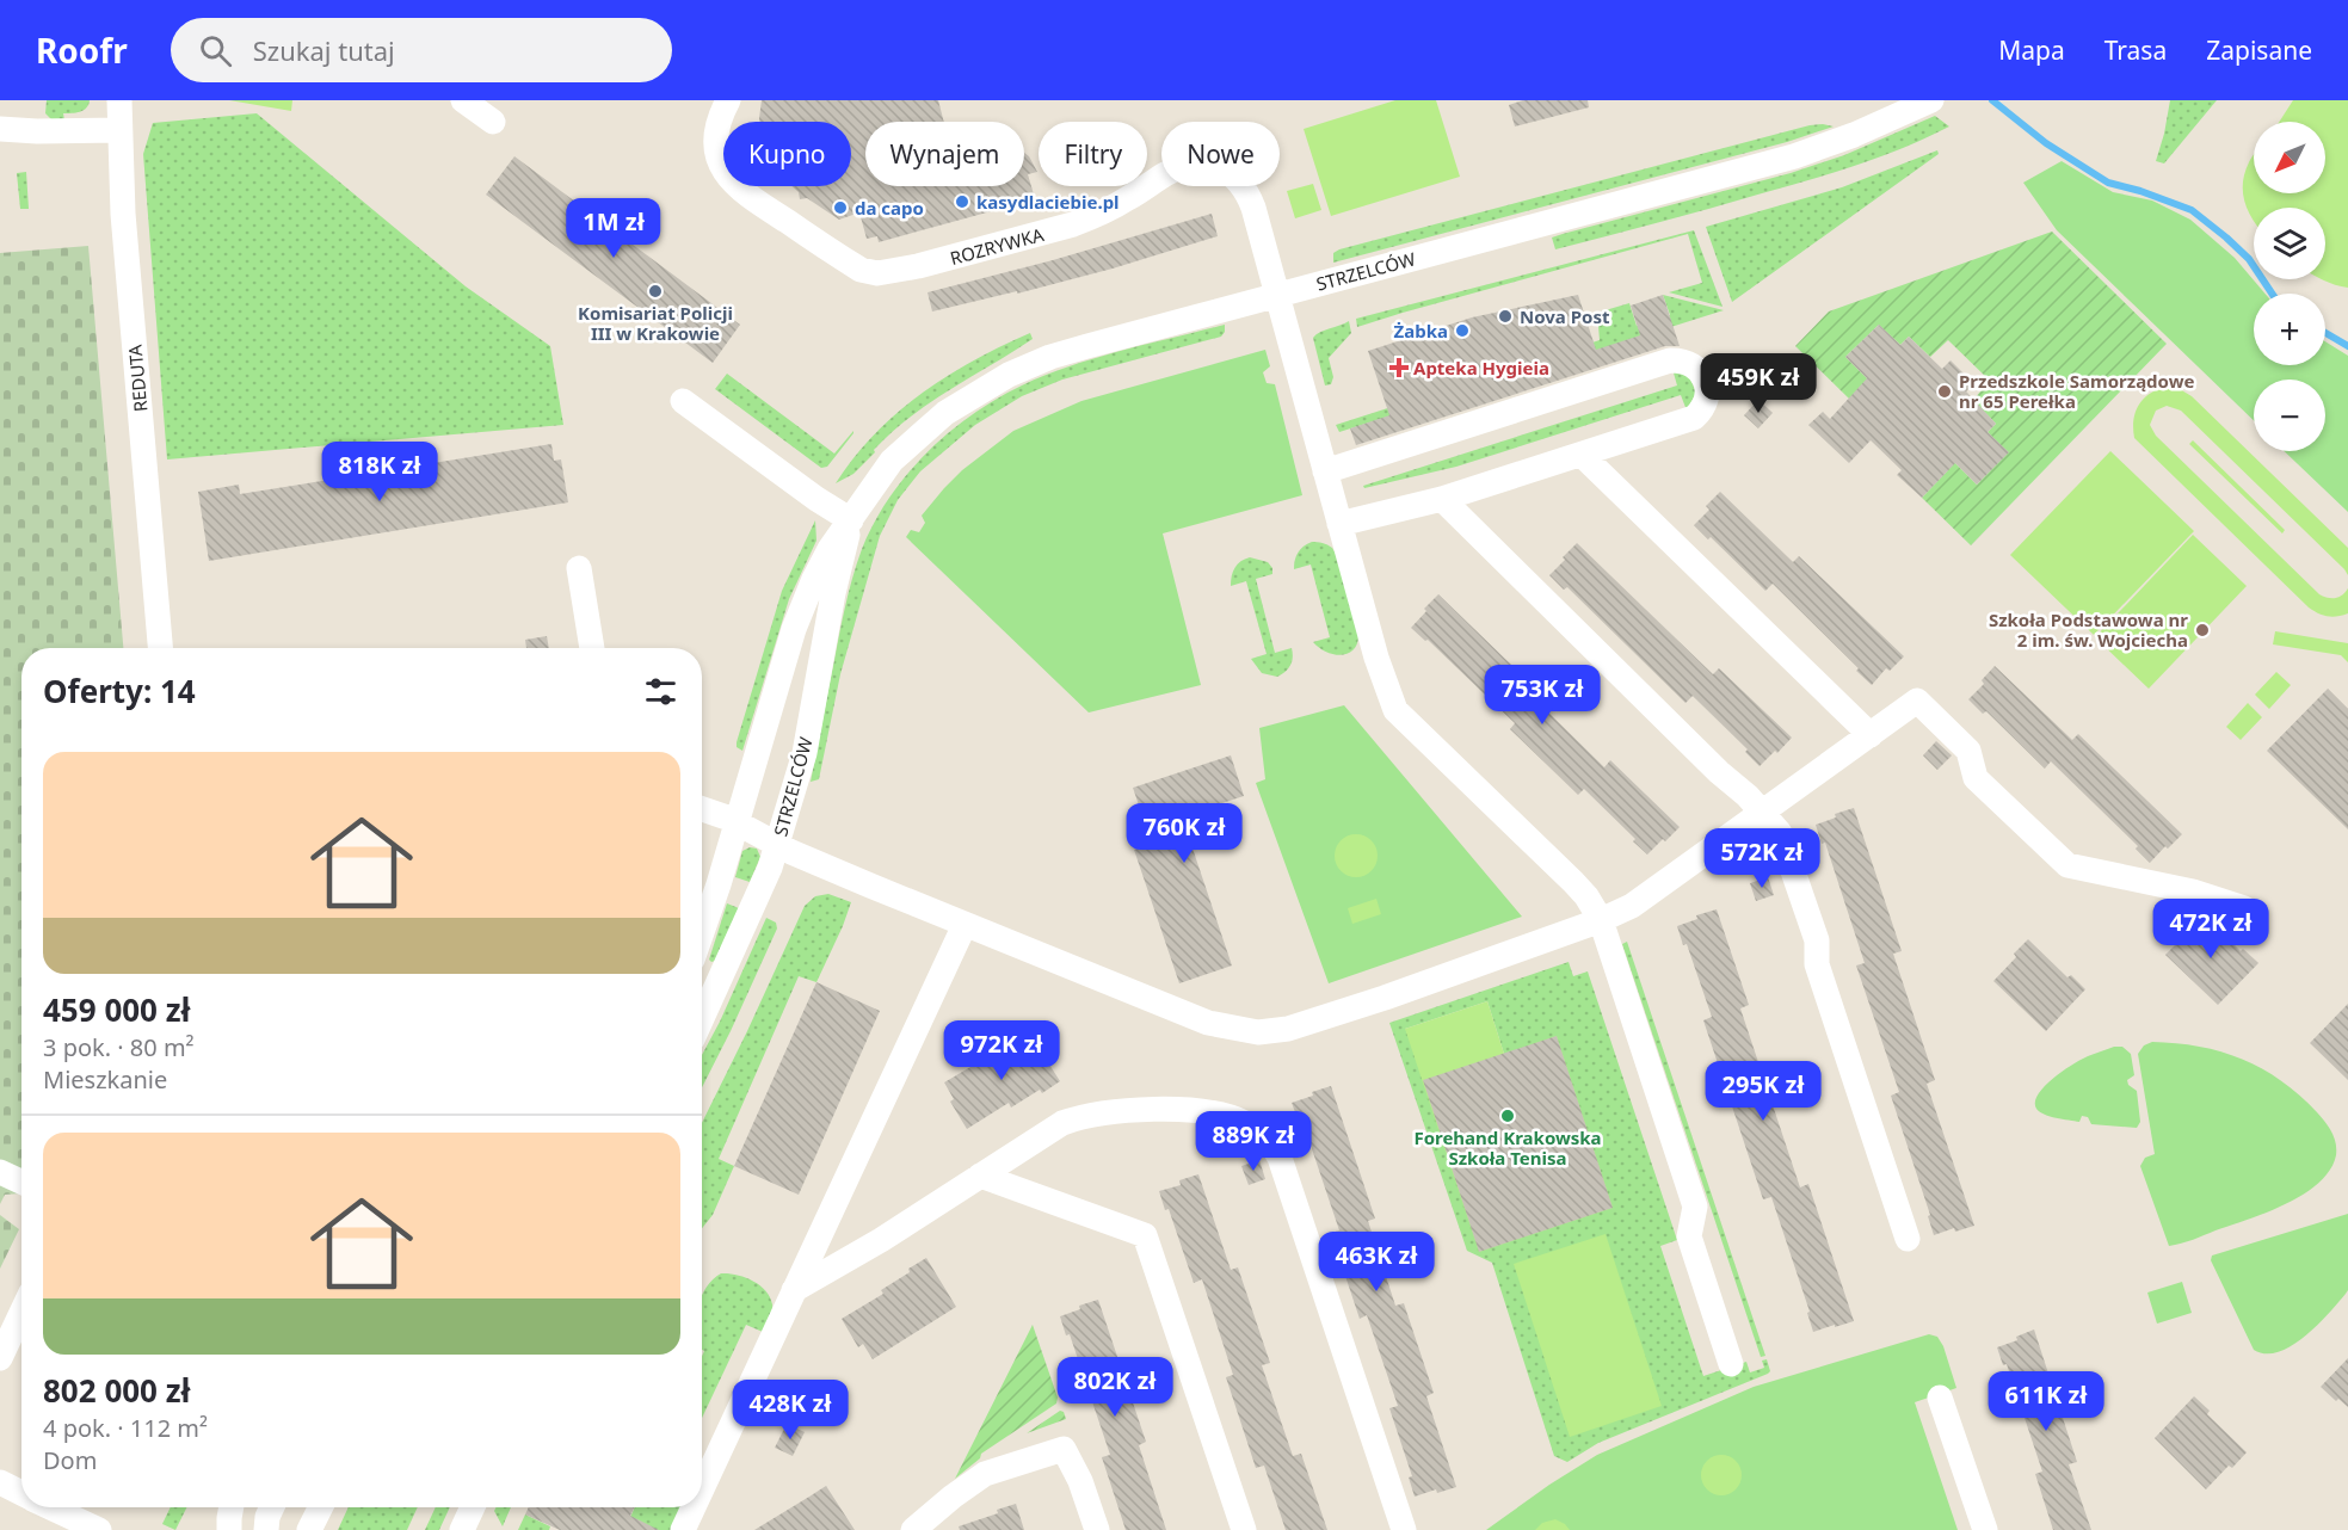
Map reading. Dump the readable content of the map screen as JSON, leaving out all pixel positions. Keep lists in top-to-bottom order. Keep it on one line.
{"streets":{"street":["ROZRYWKA","STRZELCÓW","REDUTA"]},"crossings":[["ROZRYWKA","STRZELCÓW"]],"places":{"other":["kasydlaciebie.pl","da capo","Komisariat Policji III w Krakowie","Nova Post","Żabka","Przedszkole Samorządowe nr 65 Perełka","Szkoła Podstawowa nr 2 im. św. Wojciecha","Forehand Krakowska Szkoła Tenisa"],"health":["Apteka Hygieia"]},"north":"bottom left","page":{"header":"Roofr","search":"Szukaj tutaj","nav":["Mapa","Trasa","Zapisane"],"map_buttons":["+","−"],"chip":["Kupno","Wynajem","Filtry","Nowe"],"price":["1M zł","459K zł","818K zł","753K zł","760K zł","572K zł","472K zł","972K zł","295K zł","889K zł","463K zł","802K zł","611K zł","428K zł"],"heading":"Oferty: 14","list":[{"name":"459 000 zł","note":"3 pok. · 80 m² · Mieszkanie"},{"name":"802 000 zł","note":"4 pok. · 112 m² · Dom"}]}}
